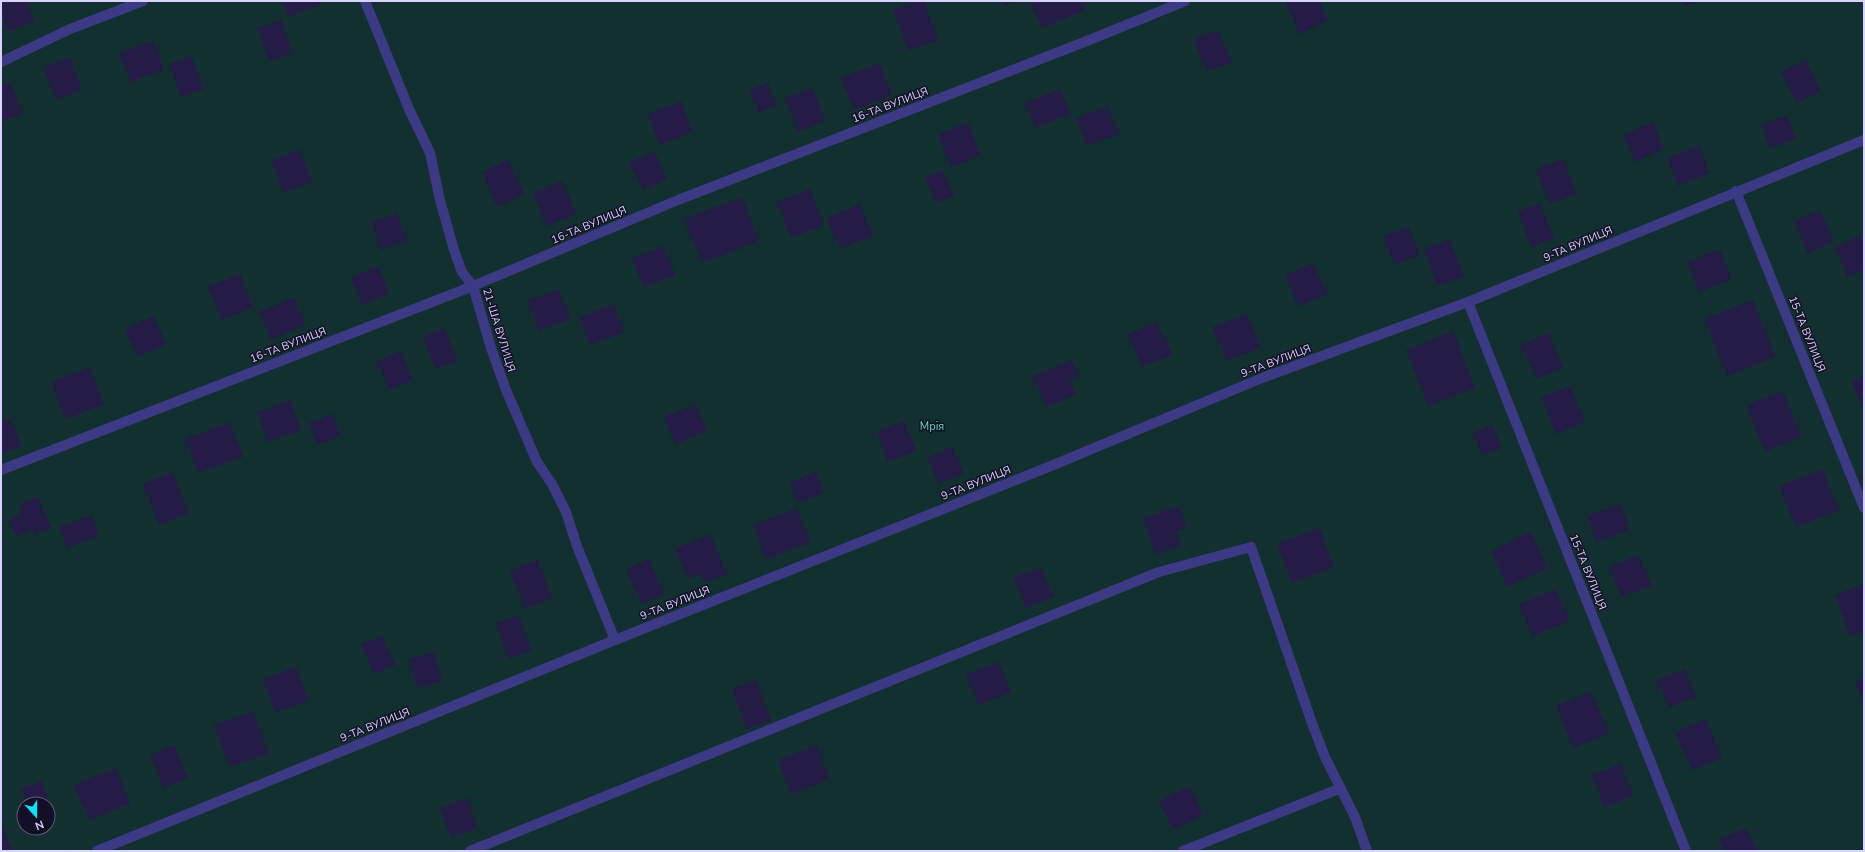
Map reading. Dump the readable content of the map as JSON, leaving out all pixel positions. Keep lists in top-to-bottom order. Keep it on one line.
{"streets":{"street":["16-ТА ВУЛИЦЯ","9-ТА ВУЛИЦЯ","21-ША ВУЛИЦЯ","15-ТА ВУЛИЦЯ"]},"crossings":[["16-ТА ВУЛИЦЯ","21-ША ВУЛИЦЯ"],["9-ТА ВУЛИЦЯ","21-ША ВУЛИЦЯ"],["9-ТА ВУЛИЦЯ","15-ТА ВУЛИЦЯ"]],"parks":["Мрія"],"north":"bottom"}
